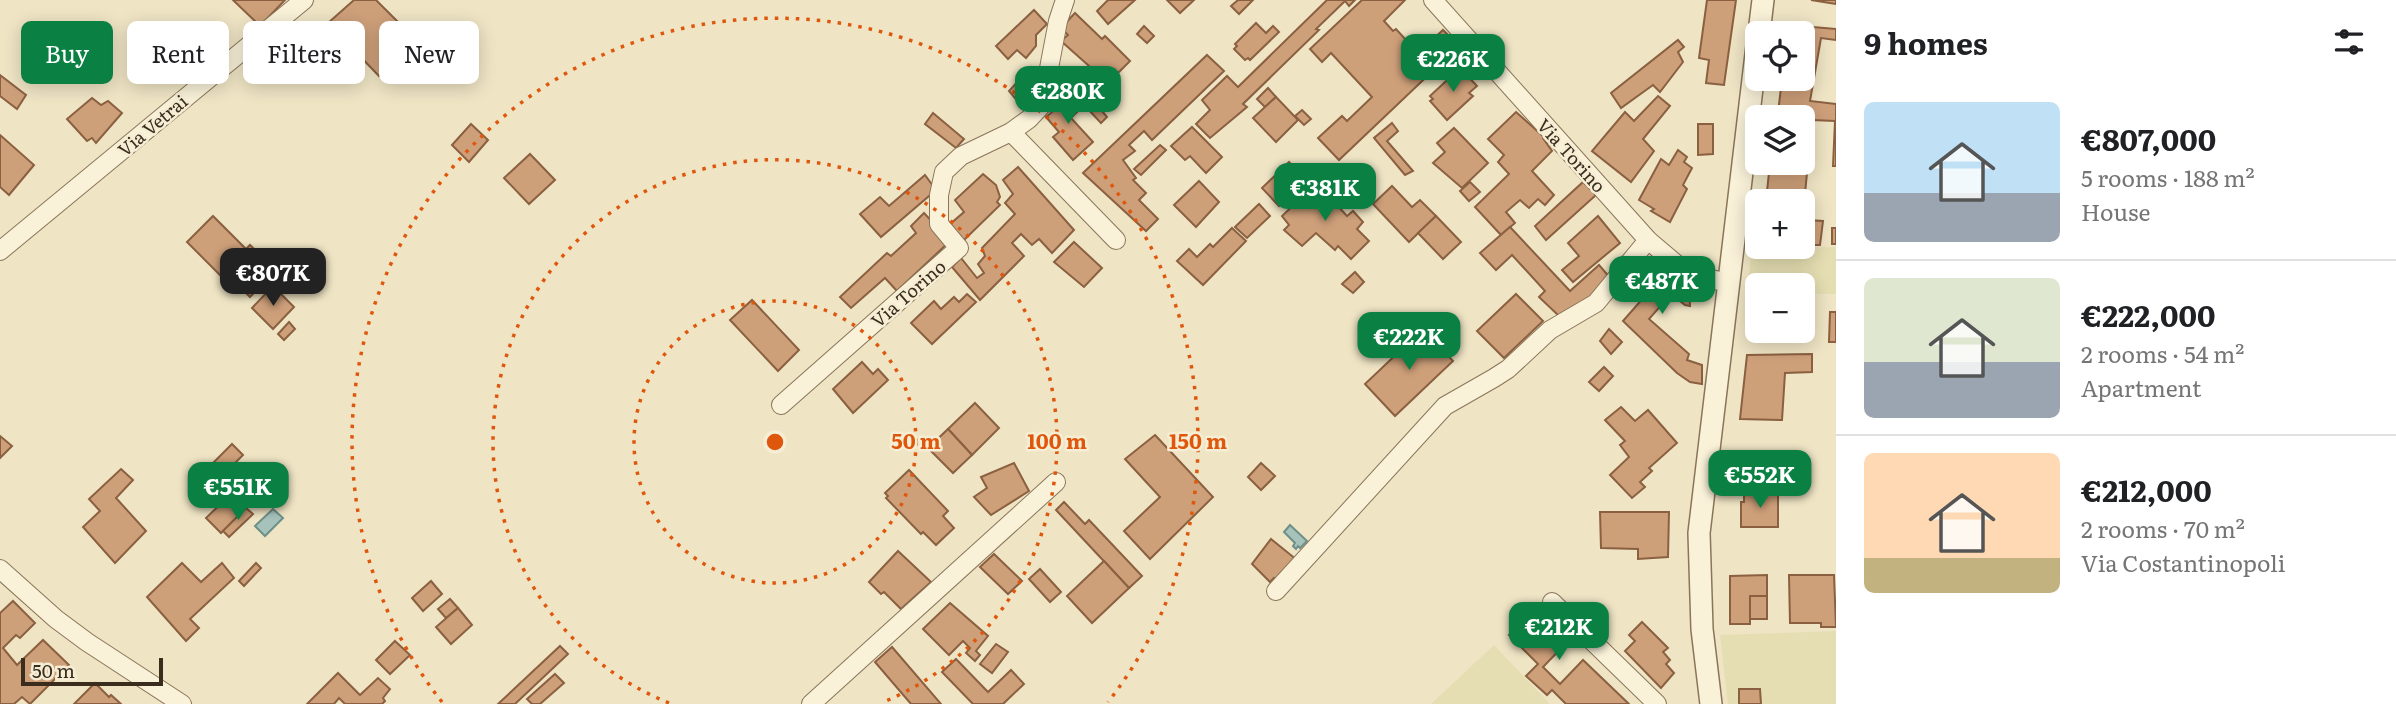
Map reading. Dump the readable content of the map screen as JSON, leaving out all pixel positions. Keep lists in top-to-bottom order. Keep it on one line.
{"streets":{"street":["Via Vetrai","Via Torino"]},"scale_bar":"50 m","page":{"heading":"9 homes","map_buttons":["+","−"],"chip":["Buy","Rent","Filters","New"],"price":["€226K","€280K","€381K","€807K","€487K","€222K","€552K","€551K","€212K"],"list":[{"name":"€807,000","note":"5 rooms · 188 m² · House"},{"name":"€222,000","note":"2 rooms · 54 m² · Apartment"},{"name":"€212,000","note":"2 rooms · 70 m² · Via Costantinopoli"}],"scale":"50 m"},"rings":["50 m","100 m","150 m"]}
